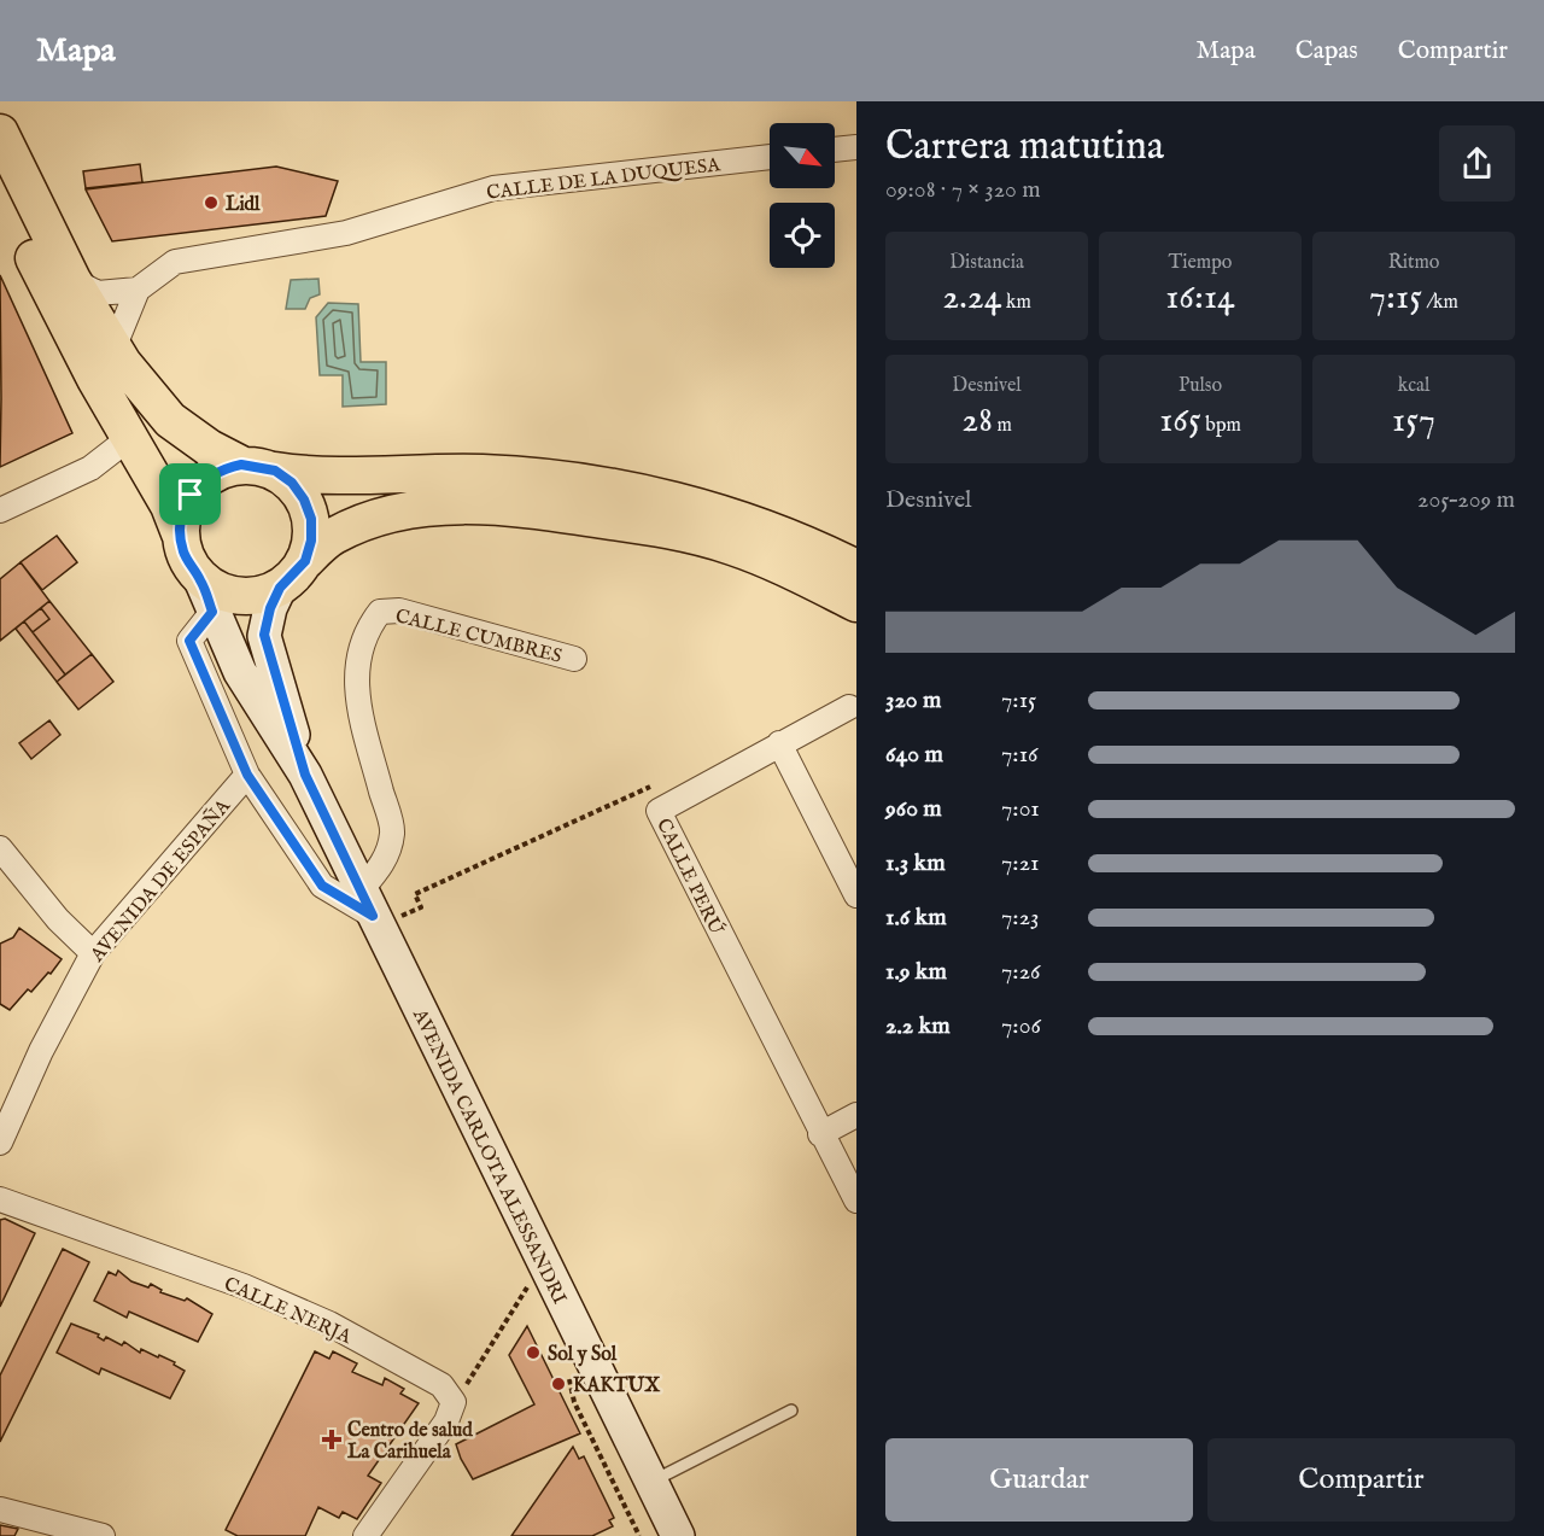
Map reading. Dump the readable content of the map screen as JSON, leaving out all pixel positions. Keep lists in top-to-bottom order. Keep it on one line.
{"streets":{"main road":["AVENIDA CARLOTA ALESSANDRI"],"street":["CALLE DE LA DUQUESA","CALLE CUMBRES","CALLE PERÚ","AVENIDA DE ESPAÑA","CALLE NERJA"]},"crossings":[["CALLE CUMBRES","AVENIDA CARLOTA ALESSANDRI"]],"places":{"other":["Lidl","Sol y Sol","KAKTUX"],"health":["Centro de salud La Carihuela"]},"north":"bottom right","page":{"header":"Mapa","nav":["Mapa","Capas","Compartir"],"heading":["Carrera matutina","09:08 · 7 × 320 m"],"stats":[["Distancia","2.24 km"],["Tiempo","16:14"],["Ritmo","7:15 /km"],["Desnivel","28 m"],["Pulso","165 bpm"],["kcal","157"]],"chart":["Desnivel","205–209 m"],"list":[{"name":"320 m","note":"7:15"},{"name":"640 m","note":"7:16"},{"name":"960 m","note":"7:01"},{"name":"1.3 km","note":"7:21"},{"name":"1.6 km","note":"7:23"},{"name":"1.9 km","note":"7:26"},{"name":"2.2 km","note":"7:06"}],"buttons":["Guardar","Compartir"]}}
